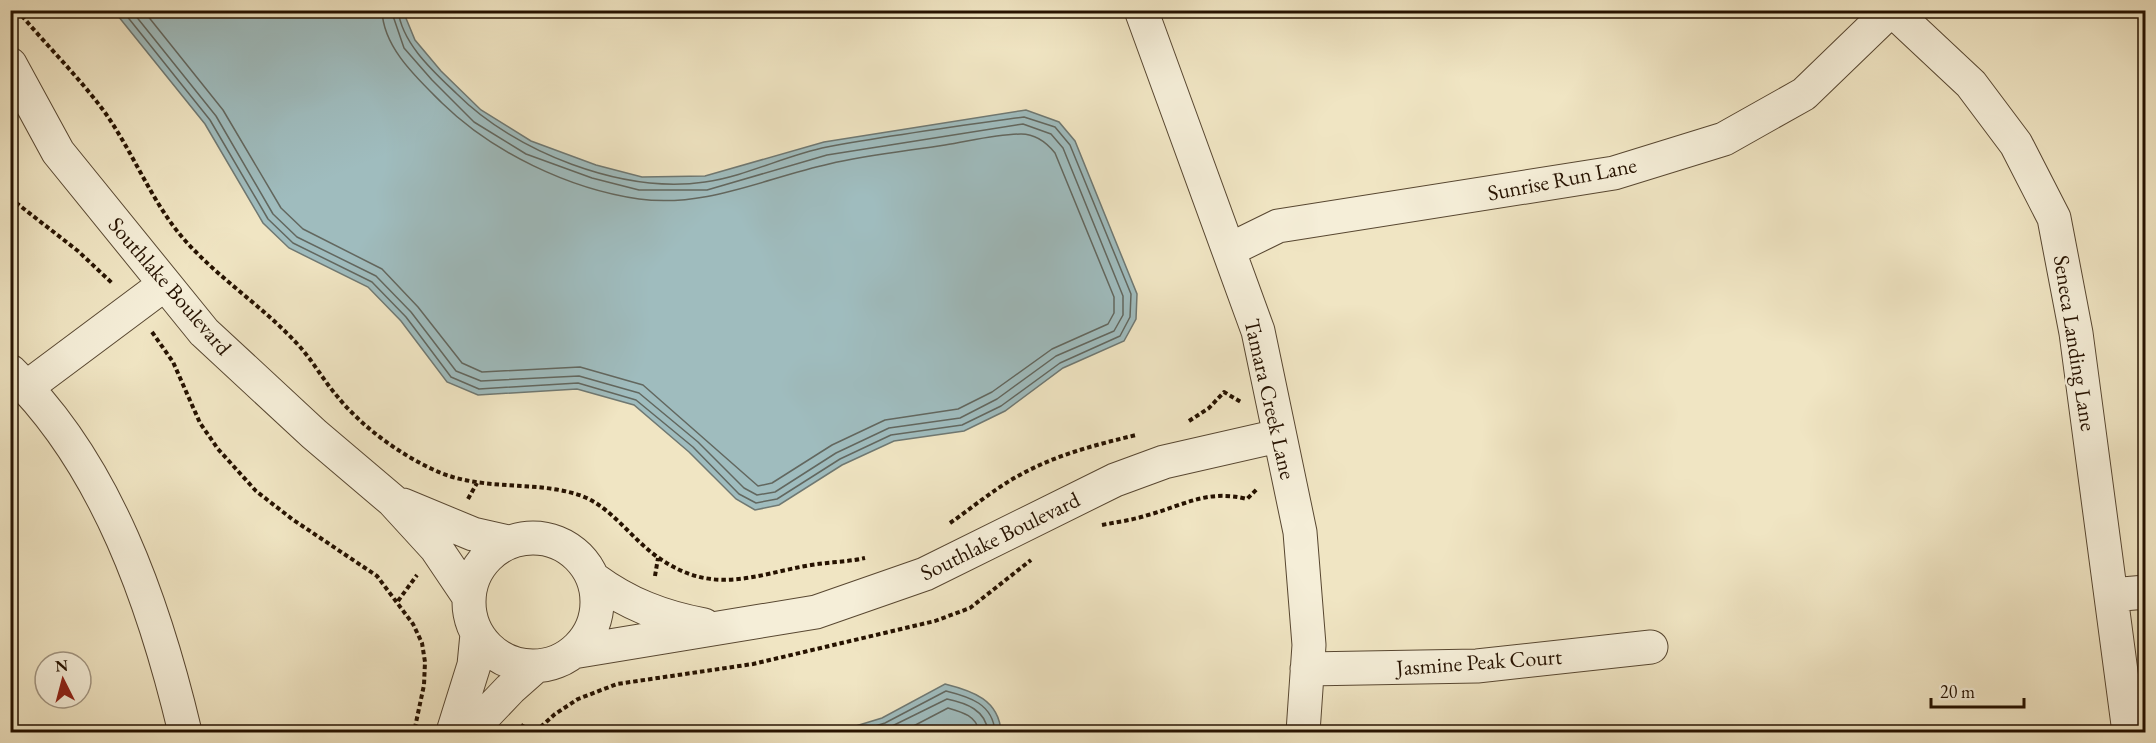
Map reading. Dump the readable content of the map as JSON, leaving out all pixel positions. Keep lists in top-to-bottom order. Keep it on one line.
{"streets":{"street":["Sunrise Run Lane","Southlake Boulevard","Seneca Landing Lane","Tamara Creek Lane","Jasmine Peak Court"]},"crossings":[["Sunrise Run Lane","Seneca Landing Lane"],["Sunrise Run Lane","Tamara Creek Lane"],["Southlake Boulevard","Tamara Creek Lane"],["Tamara Creek Lane","Jasmine Peak Court"]],"scale_bar":"20 m","north":"top"}
